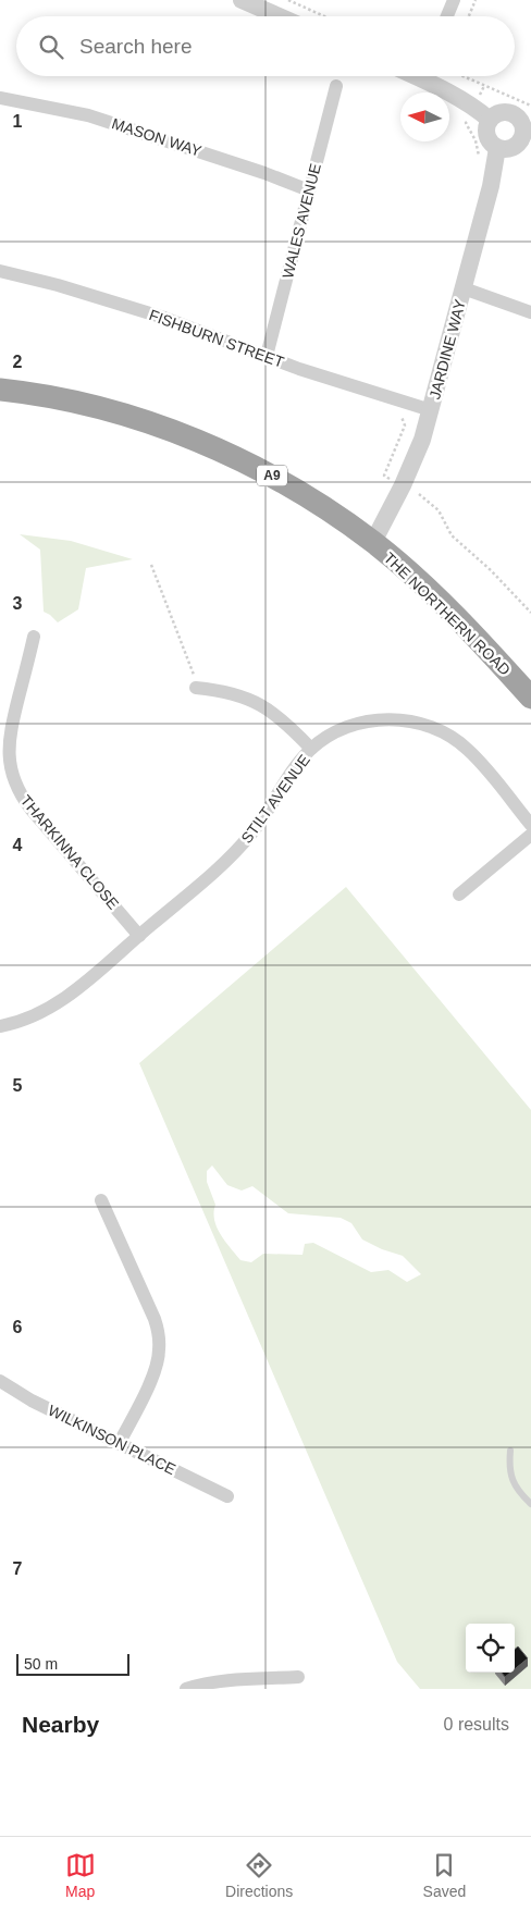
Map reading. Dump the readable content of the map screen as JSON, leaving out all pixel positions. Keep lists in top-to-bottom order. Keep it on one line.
{"streets":{"highway":["A9","THE NORTHERN ROAD"],"street":["MASON WAY","WALES AVENUE","FISHBURN STREET","JARDINE WAY","STILT AVENUE","THARKINNA CLOSE","WILKINSON PLACE"]},"crossings":[["MASON WAY","WALES AVENUE"],["WALES AVENUE","FISHBURN STREET"],["FISHBURN STREET","JARDINE WAY"],["JARDINE WAY","THE NORTHERN ROAD"],["STILT AVENUE","THARKINNA CLOSE"]],"scale_bar":"50 m","north":"left","page":{"search":"Search here","scale":"50 m","heading":["Nearby","0 results"],"nav":["Map","Directions","Saved"]},"grid":{"rows":["1","2","3","4","5","6","7"]}}
